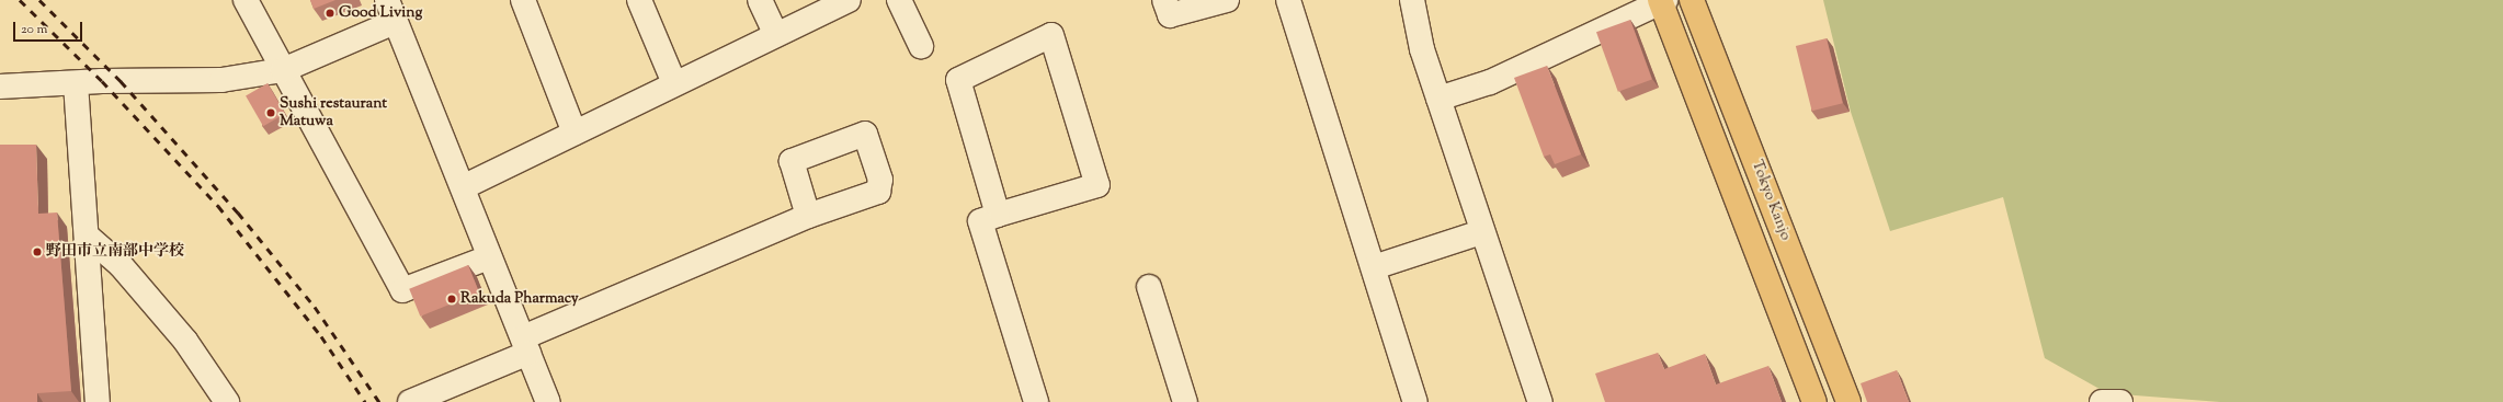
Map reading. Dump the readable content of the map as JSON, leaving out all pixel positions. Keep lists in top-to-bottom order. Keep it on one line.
{"streets":{"highway":["Tokyo Kanjo"]},"places":["Good Living","Sushi restaurant Matuwa","野田市立南部中学校","Rakuda Pharmacy"],"scale_bar":"20 m"}
